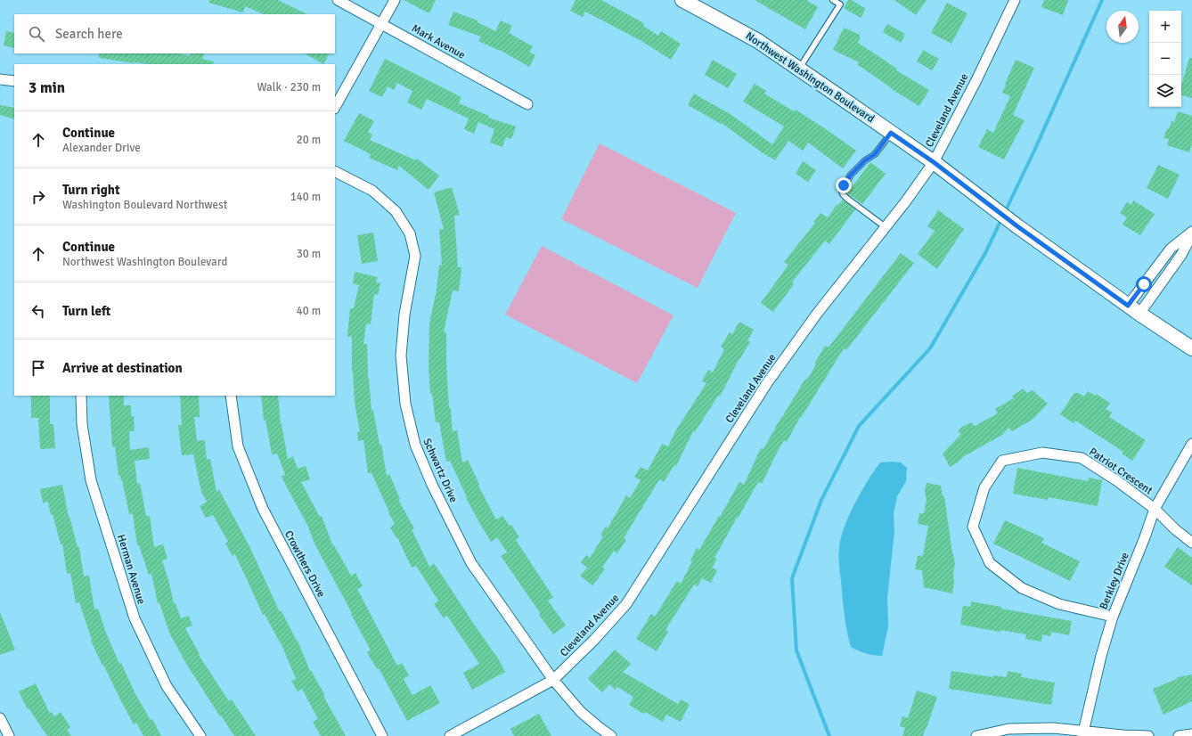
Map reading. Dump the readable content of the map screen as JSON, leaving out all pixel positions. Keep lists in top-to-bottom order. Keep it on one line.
{"streets":{"main road":["Northwest Washington Boulevard"],"street":["Mark Avenue","Cleveland Avenue","Schwartz Drive","Patriot Crescent","Crowthers Drive","Herman Avenue","Berkley Drive"]},"crossings":[["Northwest Washington Boulevard","Cleveland Avenue"],["Cleveland Avenue","Schwartz Drive"],["Patriot Crescent","Berkley Drive"]],"north":"top","page":{"map_buttons":["+","−"],"search":"Search here","heading":["3 min","Walk · 230 m"],"list":[["Continue","Alexander Drive","20 m"],["Turn right","Washington Boulevard Northwest","140 m"],["Continue","Northwest Washington Boulevard","30 m"],["Turn left","40 m"],"Arrive at destination"]}}
